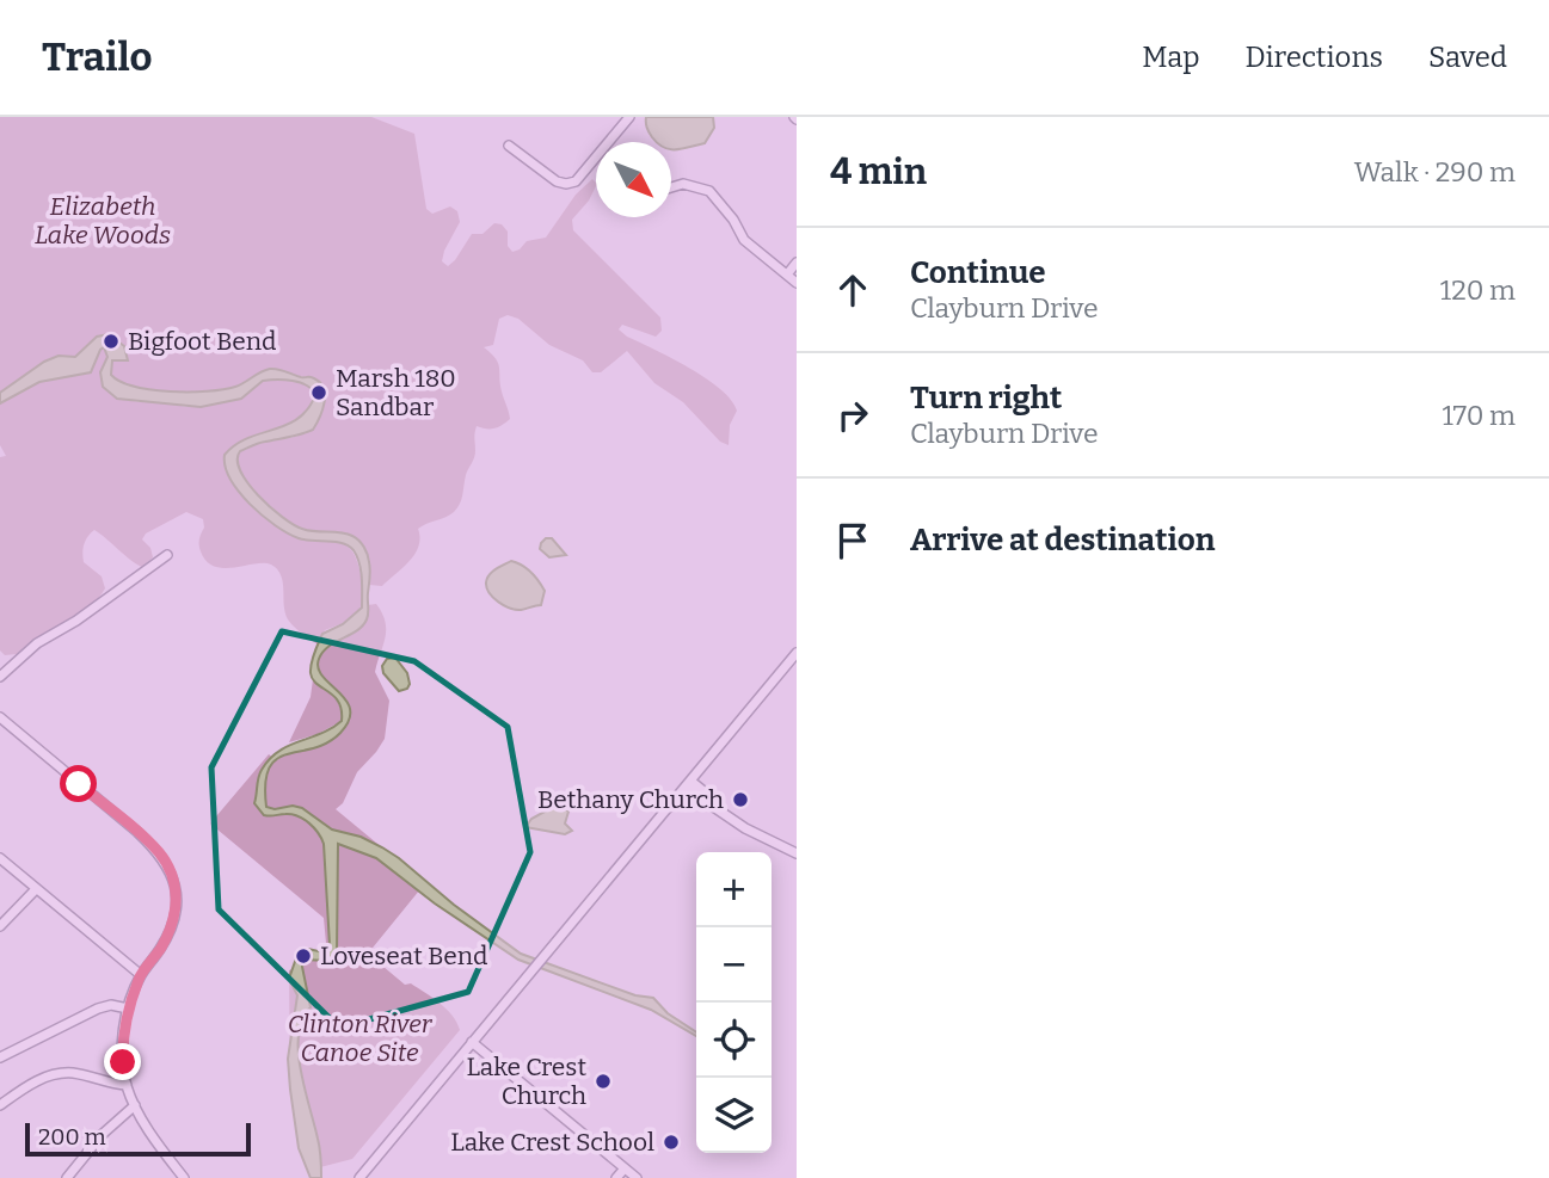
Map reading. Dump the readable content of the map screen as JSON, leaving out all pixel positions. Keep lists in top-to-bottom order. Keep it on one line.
{"parks":["Elizabeth Lake Woods","Clinton River Canoe Site"],"places":["Bigfoot Bend","Marsh 180 Sandbar","Bethany Church","Loveseat Bend","Lake Crest Church","Lake Crest School"],"scale_bar":"200 m","north":"bottom right","page":{"header":"Trailo","nav":["Map","Directions","Saved"],"heading":["4 min","Walk · 290 m"],"list":[["Continue","Clayburn Drive","120 m"],["Turn right","Clayburn Drive","170 m"],"Arrive at destination"],"map_buttons":["+","−"],"scale":"200 m"}}
